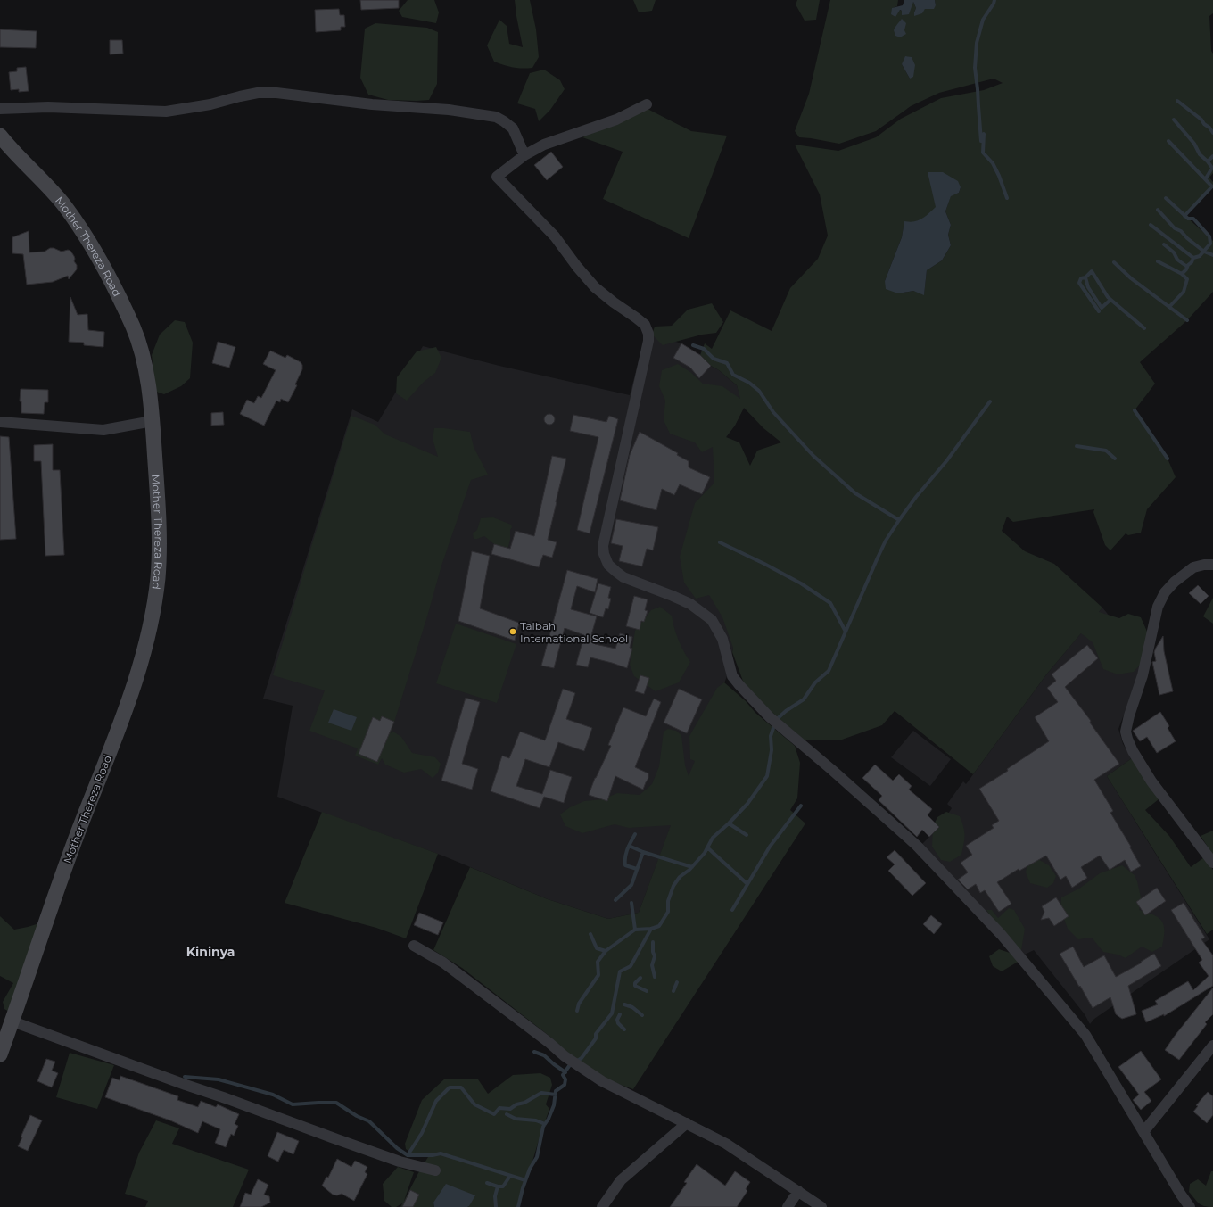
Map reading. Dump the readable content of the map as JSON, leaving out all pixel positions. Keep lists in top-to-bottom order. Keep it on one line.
{"streets":{"street":["Mother Thereza Road"]},"districts":["Kininya"],"places":["Taibah International School"]}
